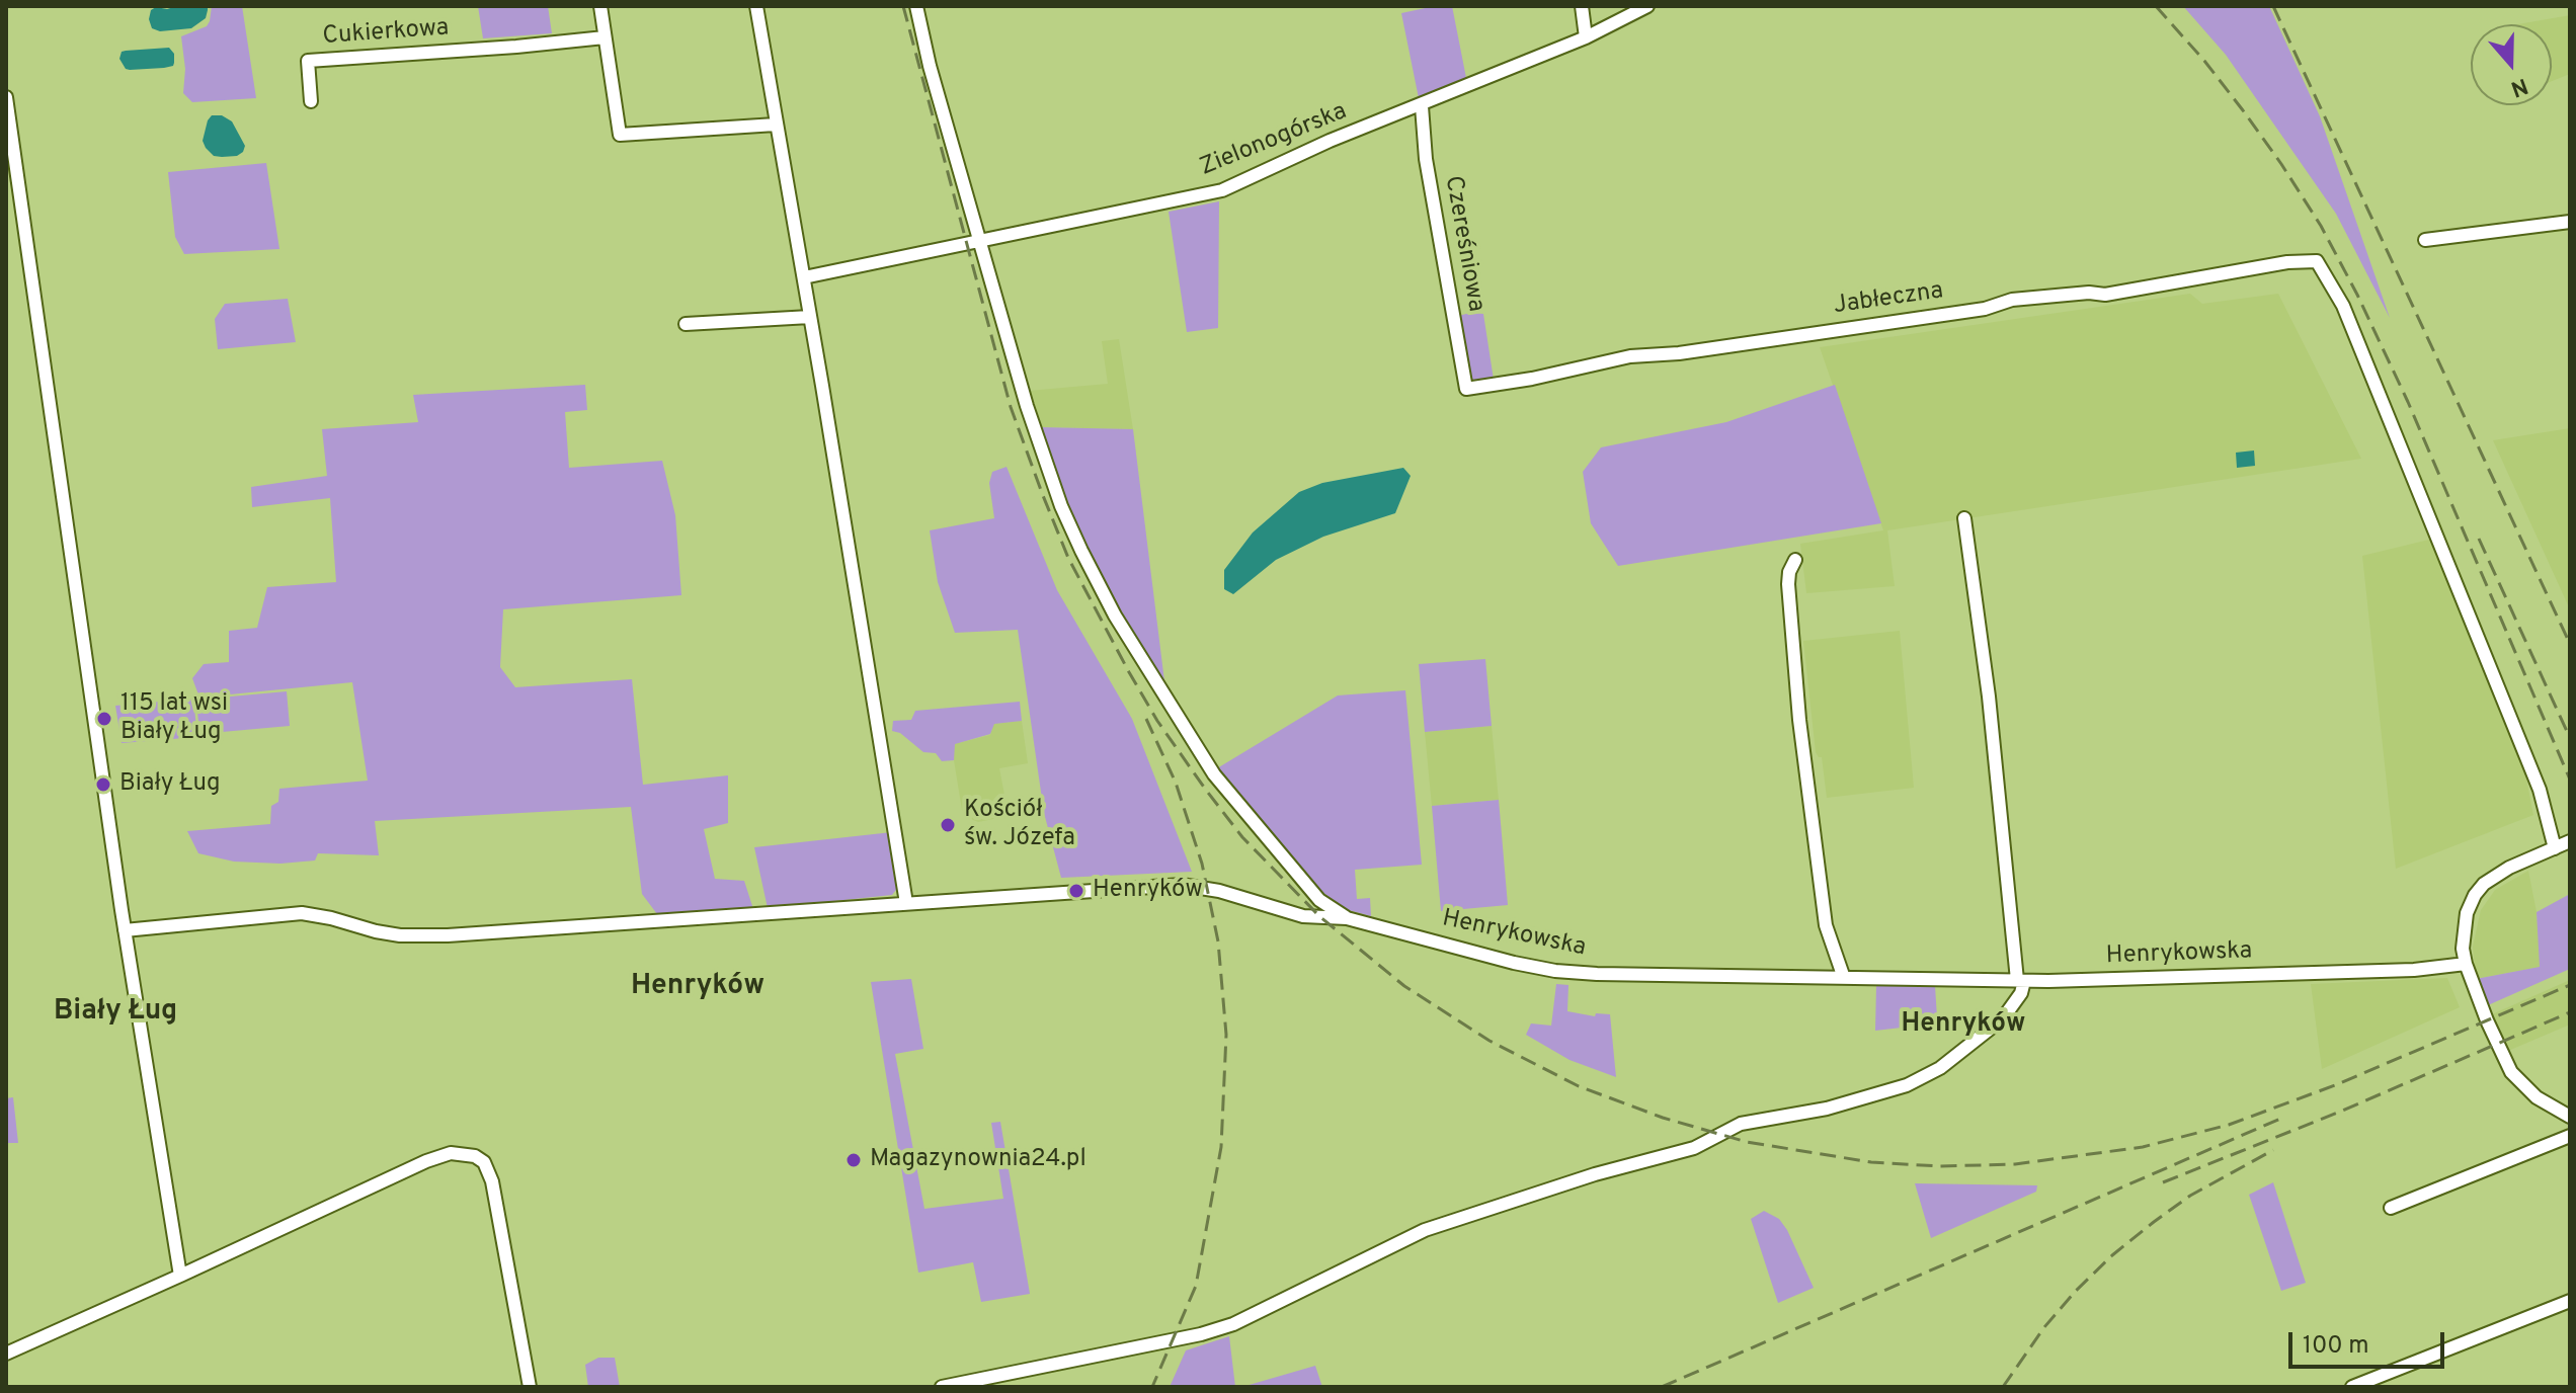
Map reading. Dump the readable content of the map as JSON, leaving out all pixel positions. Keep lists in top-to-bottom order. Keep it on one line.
{"streets":{"street":["Cukierkowa","Zielonogórska","Czereśniowa","Jabłeczna","Henrykowska"]},"crossings":[["Zielonogórska","Czereśniowa"],["Czereśniowa","Jabłeczna"]],"districts":["Henryków","Biały Ług","Henryków"],"places":["115 lat wsi Biały Ług","Biały Ług","Kościół św. Józefa","Henryków","Magazynownia24.pl"],"scale_bar":"100 m","north":"bottom"}
